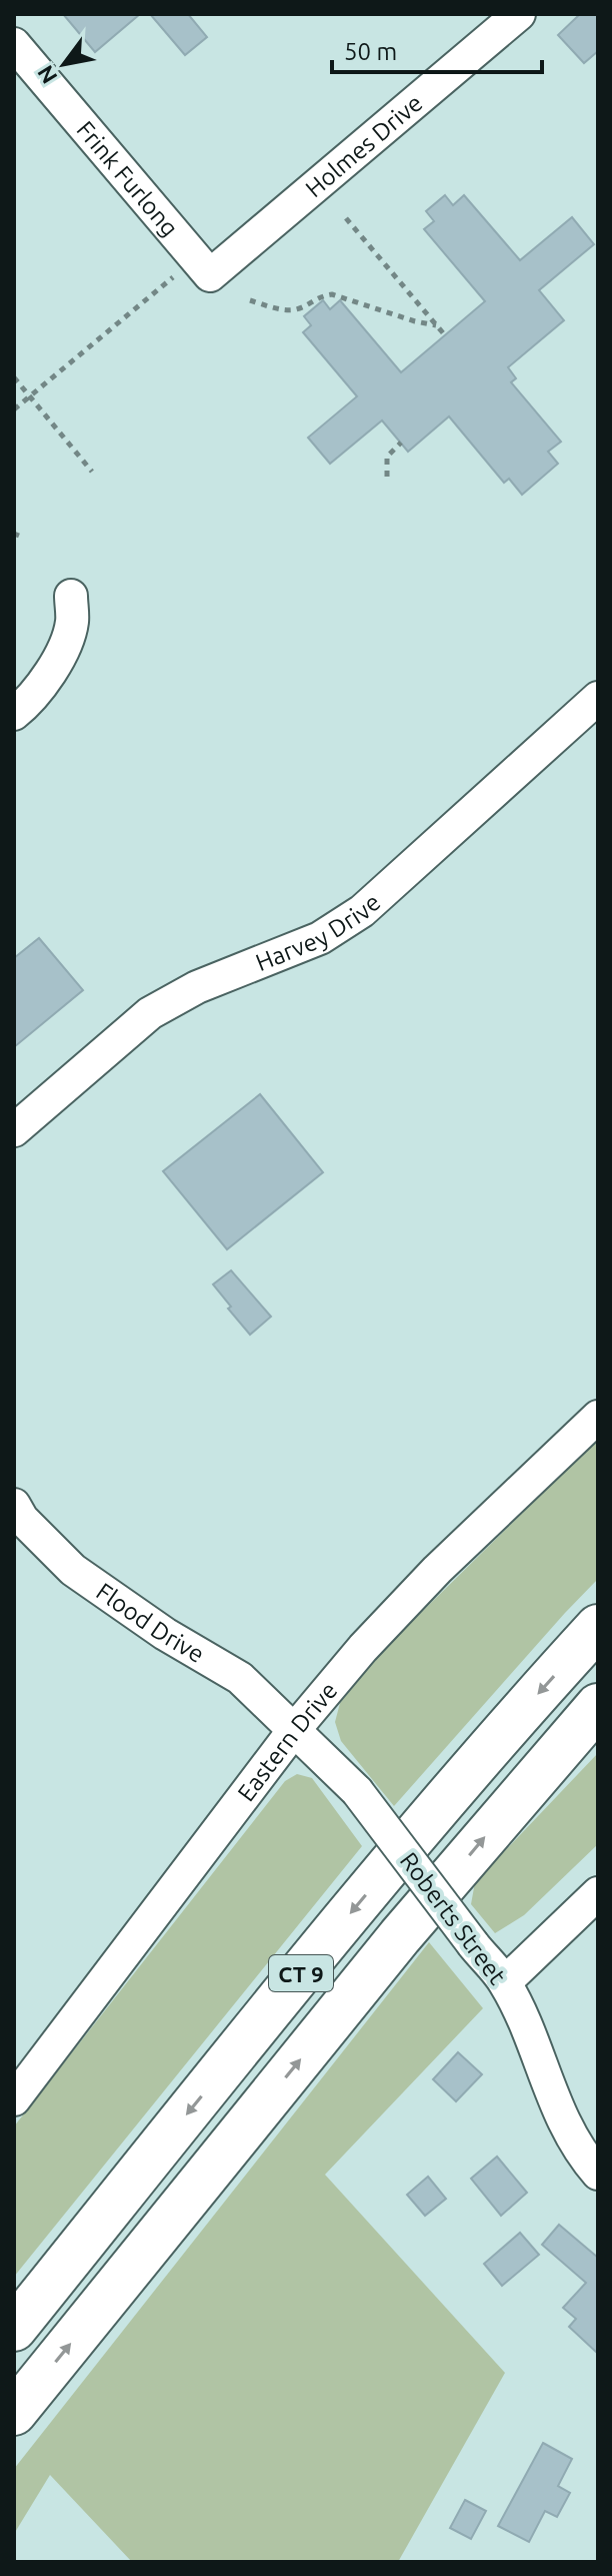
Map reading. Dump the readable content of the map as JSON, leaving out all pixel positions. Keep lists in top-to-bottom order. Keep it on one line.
{"streets":{"highway":["CT 9"],"street":["Holmes Drive","Frink Furlong","Harvey Drive","Flood Drive","Eastern Drive","Roberts Street"]},"crossings":[["Holmes Drive","Frink Furlong"],["Flood Drive","Eastern Drive"],["Flood Drive","Roberts Street"],["Eastern Drive","Roberts Street"]],"scale_bar":"50 m","north":"bottom left"}
